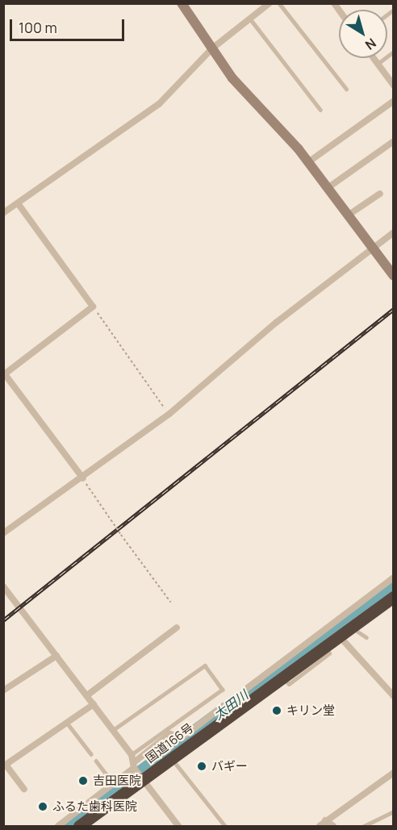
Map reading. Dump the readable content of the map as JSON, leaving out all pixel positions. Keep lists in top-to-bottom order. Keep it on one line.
{"streets":{"highway":["国道166号"]},"water":["太田川"],"places":["キリン堂","バギー","吉田医院","ふるた歯科医院"],"scale_bar":"100 m","north":"bottom right"}
